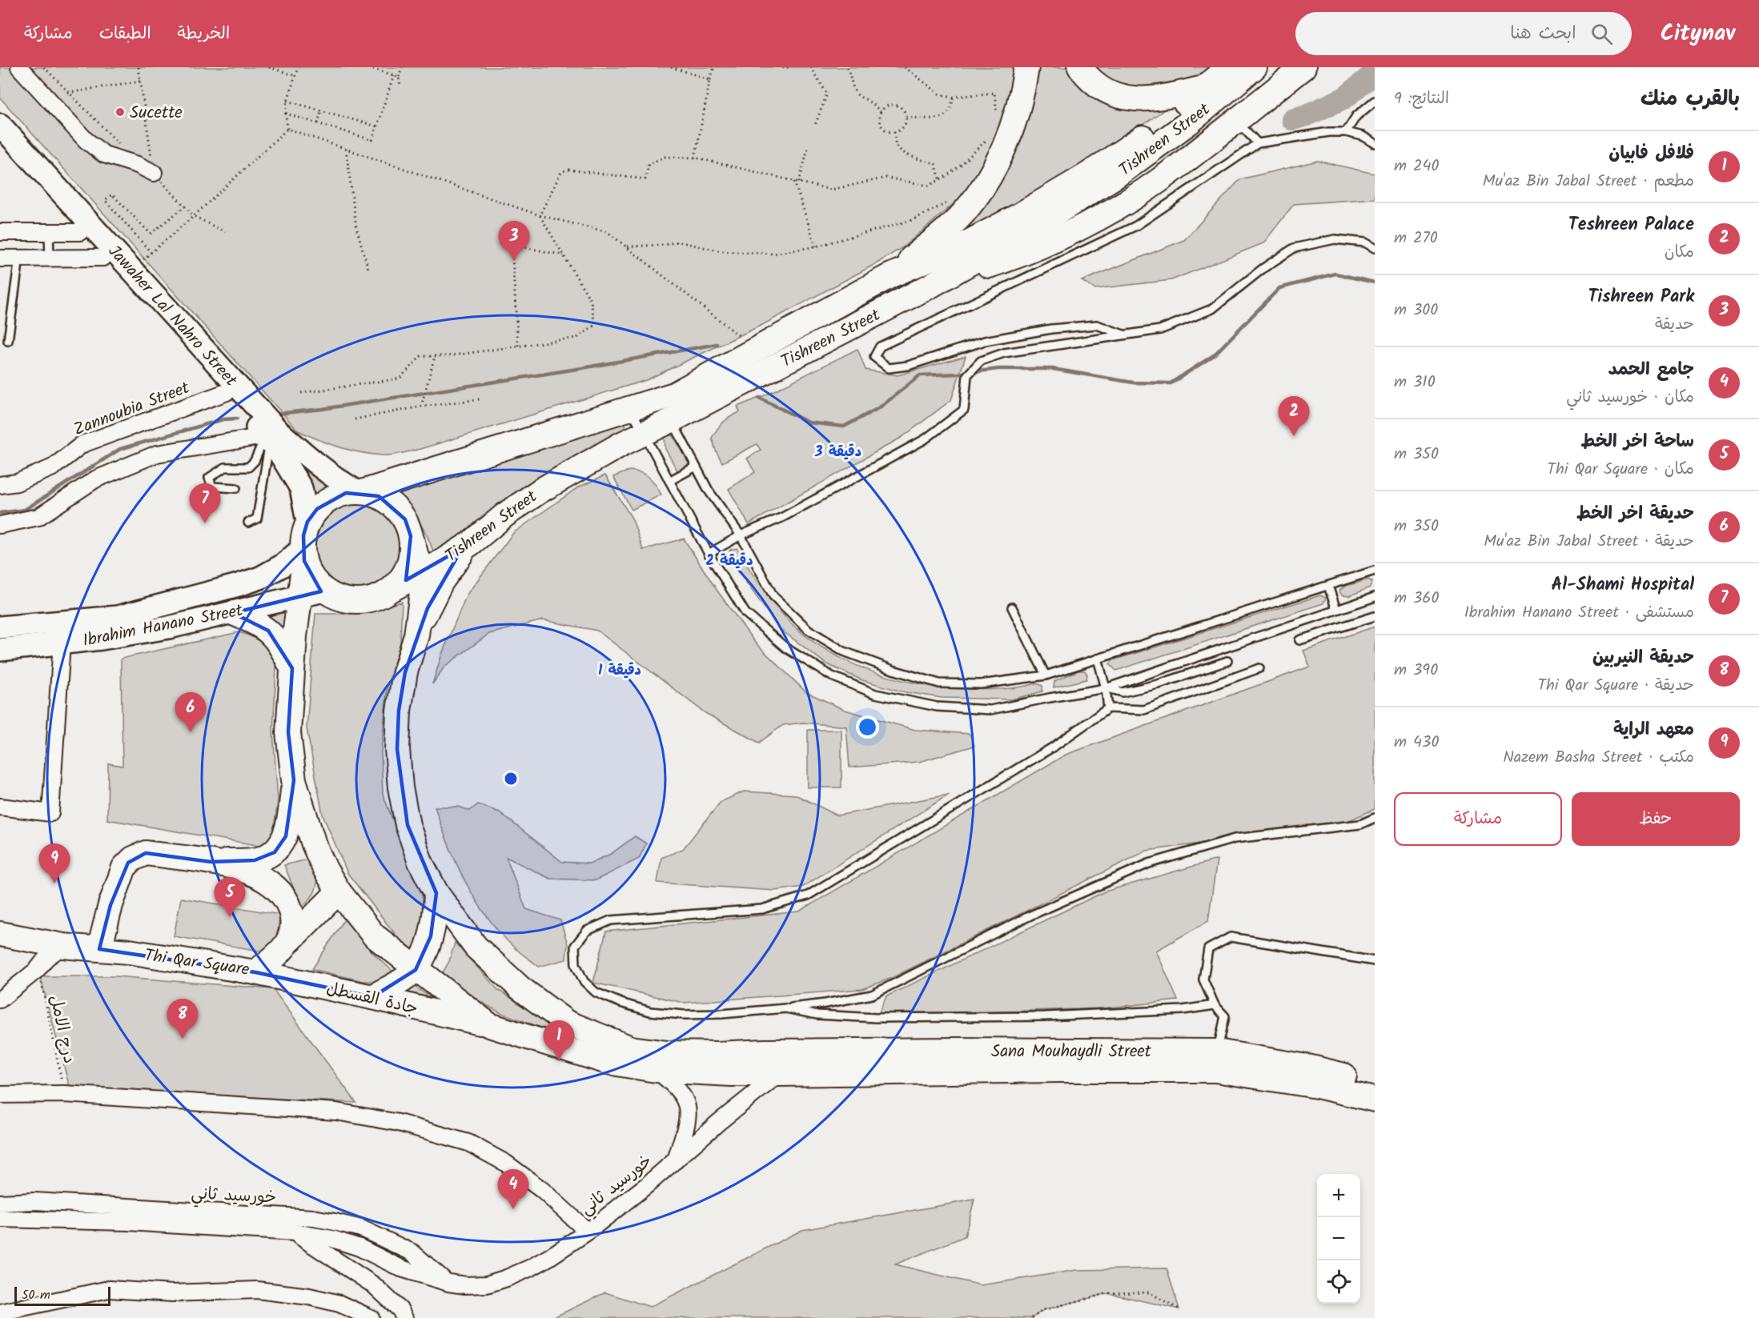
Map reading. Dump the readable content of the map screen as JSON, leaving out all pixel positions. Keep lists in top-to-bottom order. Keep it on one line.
{"streets":{"main road":["Tishreen Street","Jawaher Lal Nahro Street","Ibrahim Hanano Street","Thi Qar Square","جادة القسطل","Sana Mouhaydli Street"],"street":["Zannoubia Street","خورسيد ثاني"],"path":["درج الامل"]},"crossings":[["Tishreen Street","Jawaher Lal Nahro Street"],["Tishreen Street","Ibrahim Hanano Street"],["Jawaher Lal Nahro Street","Zannoubia Street"],["Jawaher Lal Nahro Street","Ibrahim Hanano Street"],["Thi Qar Square","جادة القسطل"],["جادة القسطل","Sana Mouhaydli Street"],["جادة القسطل","خورسيد ثاني"],["Sana Mouhaydli Street","خورسيد ثاني"]],"places":["Sucette"],"scale_bar":"50 m","page":{"header":"Citynav","search":"ابحث هنا","nav":["الخريطة","الطبقات","مشاركة"],"heading":["بالقرب منك","النتائج: 9"],"list":[{"mark":"1","name":"فلافل فابيان","note":"مطعم · Mu'az Bin Jabal Street","value":"240 m"},{"mark":"2","name":"Teshreen Palace","note":"مكان","value":"270 m"},{"mark":"3","name":"Tishreen Park","note":"حديقة","value":"300 m"},{"mark":"4","name":"جامع الحمد","note":"مكان · خورسيد ثاني","value":"310 m"},{"mark":"5","name":"ساحة اخر الخط","note":"مكان · Thi Qar Square","value":"350 m"},{"mark":"6","name":"حديقة اخر الخط","note":"حديقة · Mu'az Bin Jabal Street","value":"350 m"},{"mark":"7","name":"Al-Shami Hospital","note":"مستشفى · Ibrahim Hanano Street","value":"360 m"},{"mark":"8","name":"حديقة النيربين","note":"حديقة · Thi Qar Square","value":"390 m"},{"mark":"9","name":"معهد الراية","note":"مكتب · Nazem Basha Street","value":"430 m"}],"pins":["3","2","7","6","9","5","8","1","4"],"buttons":["حفظ","مشاركة"],"map_buttons":["+","−"],"scale":"50 m"},"rings":["3 دقيقة","2 دقيقة","1 دقيقة"]}
